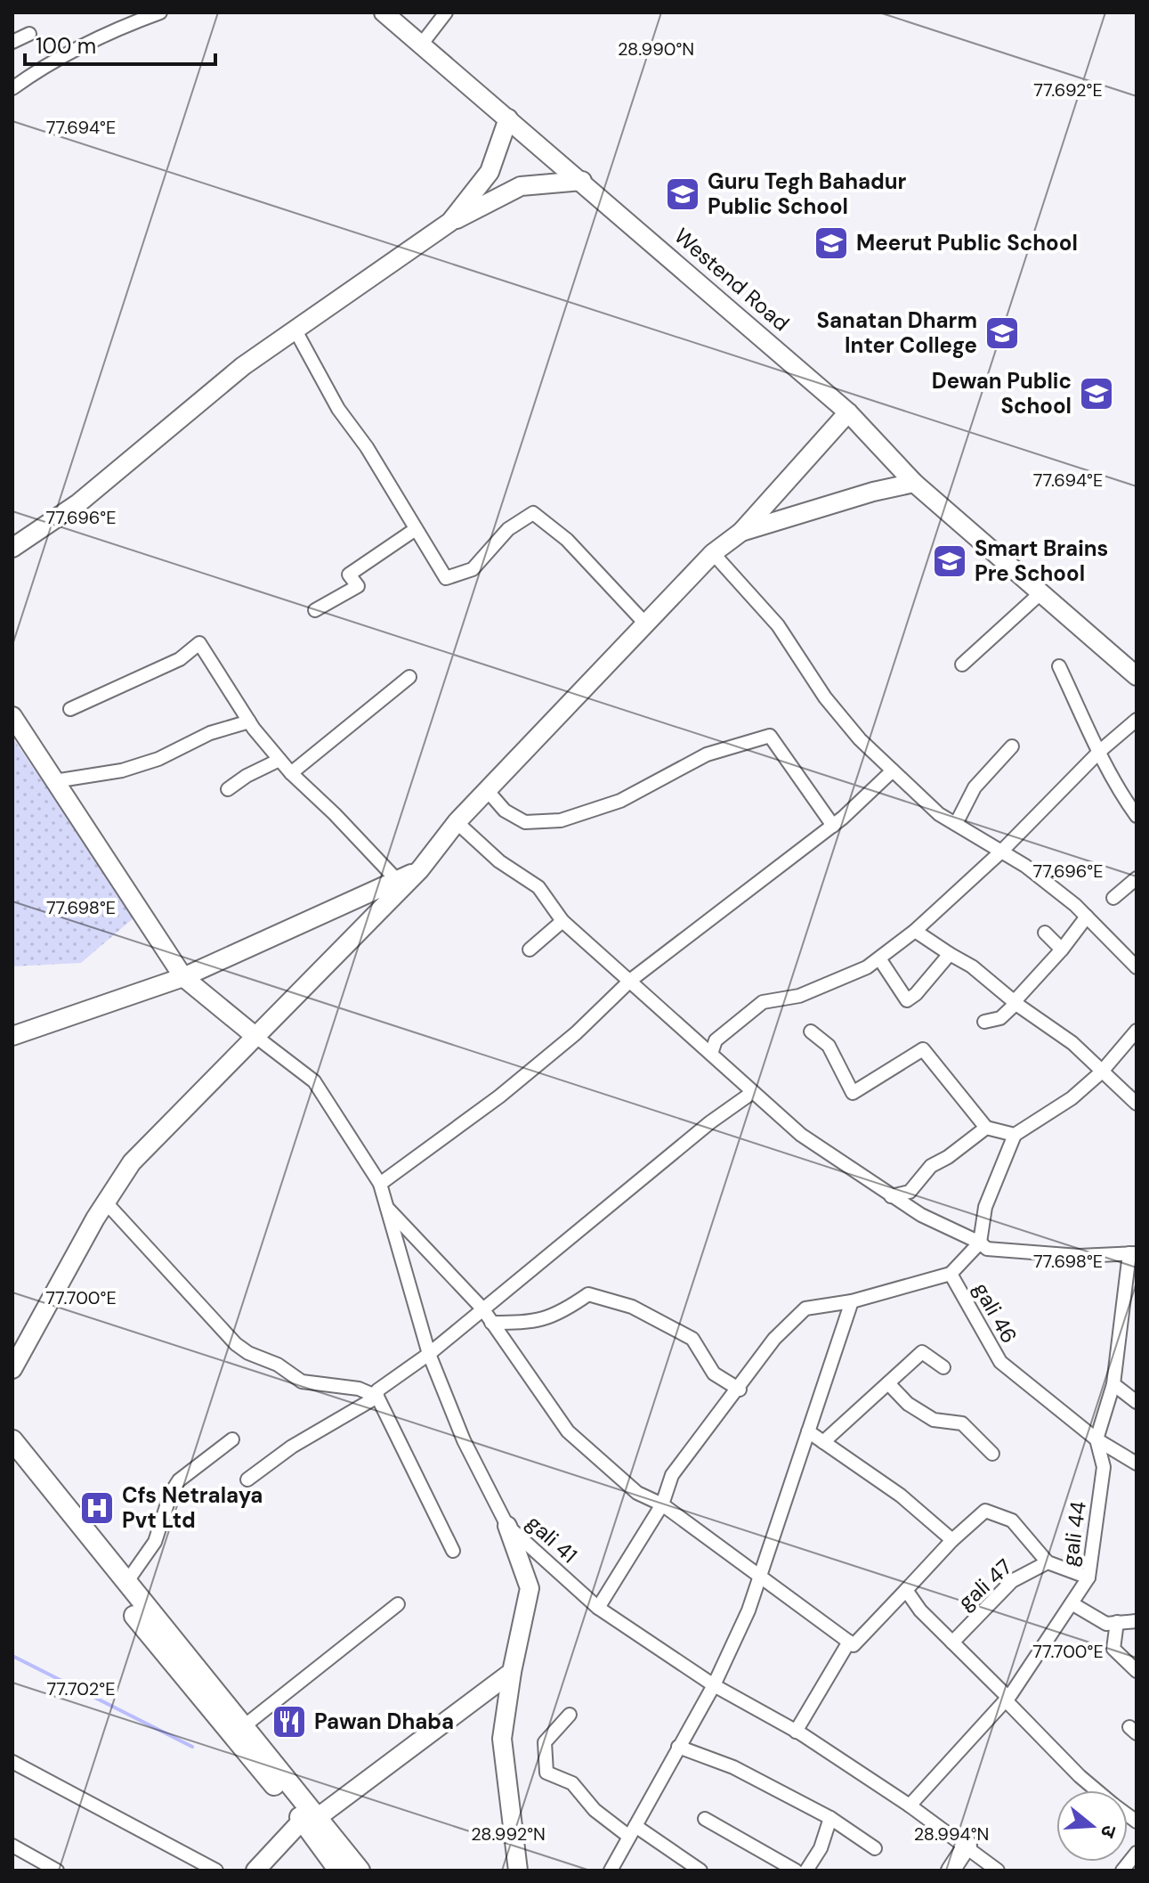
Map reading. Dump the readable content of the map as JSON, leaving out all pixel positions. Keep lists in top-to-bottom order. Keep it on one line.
{"streets":{"street":["Westend Road","gali 46","gali 44","gali 41","gali 47"]},"crossings":[["gali 46","gali 44"],["gali 44","gali 41"]],"places":{"school or university":["Guru Tegh Bahadur Public School","Meerut Public School","Sanatan Dharm Inter College","Dewan Public School","Smart Brains Pre School"],"hospital":["Cfs Netralaya Pvt Ltd"],"restaurant":["Pawan Dhaba"]},"scale_bar":"100 m","north":"right","coordinates":["28.990°N","77.692°E","77.694°E","77.696°E","77.698°E","77.700°E","77.702°E","28.992°N","28.994°N"]}
